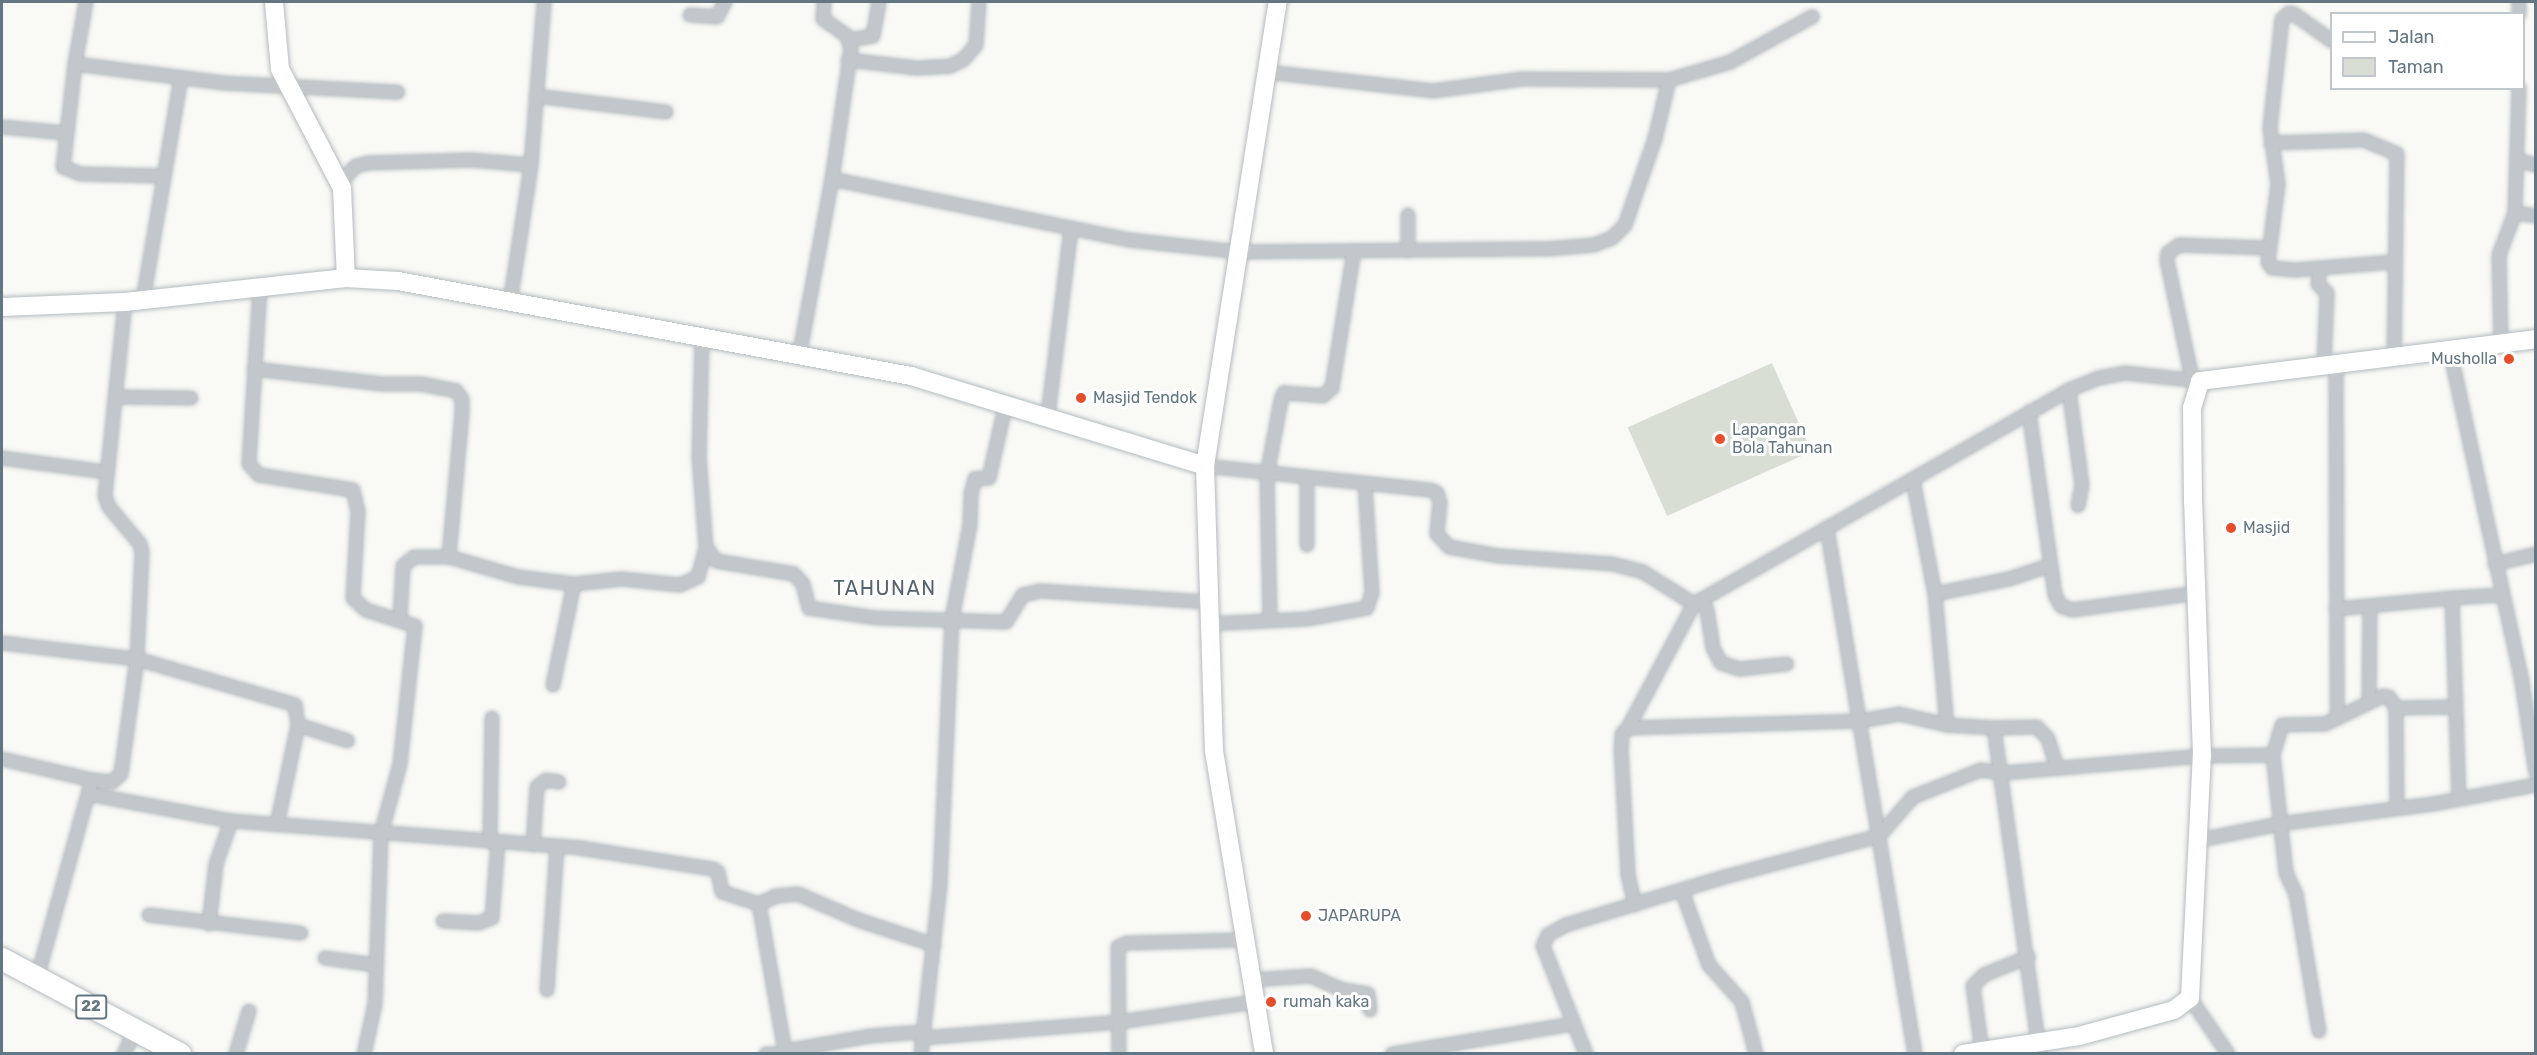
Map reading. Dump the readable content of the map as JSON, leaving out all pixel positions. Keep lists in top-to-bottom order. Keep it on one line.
{"streets":{"highway":["22"]},"districts":["TAHUNAN"],"places":["Musholla","Masjid Tendok","Lapangan Bola Tahunan","Masjid","JAPARUPA","rumah kaka"],"legend":["Jalan","Taman"]}
